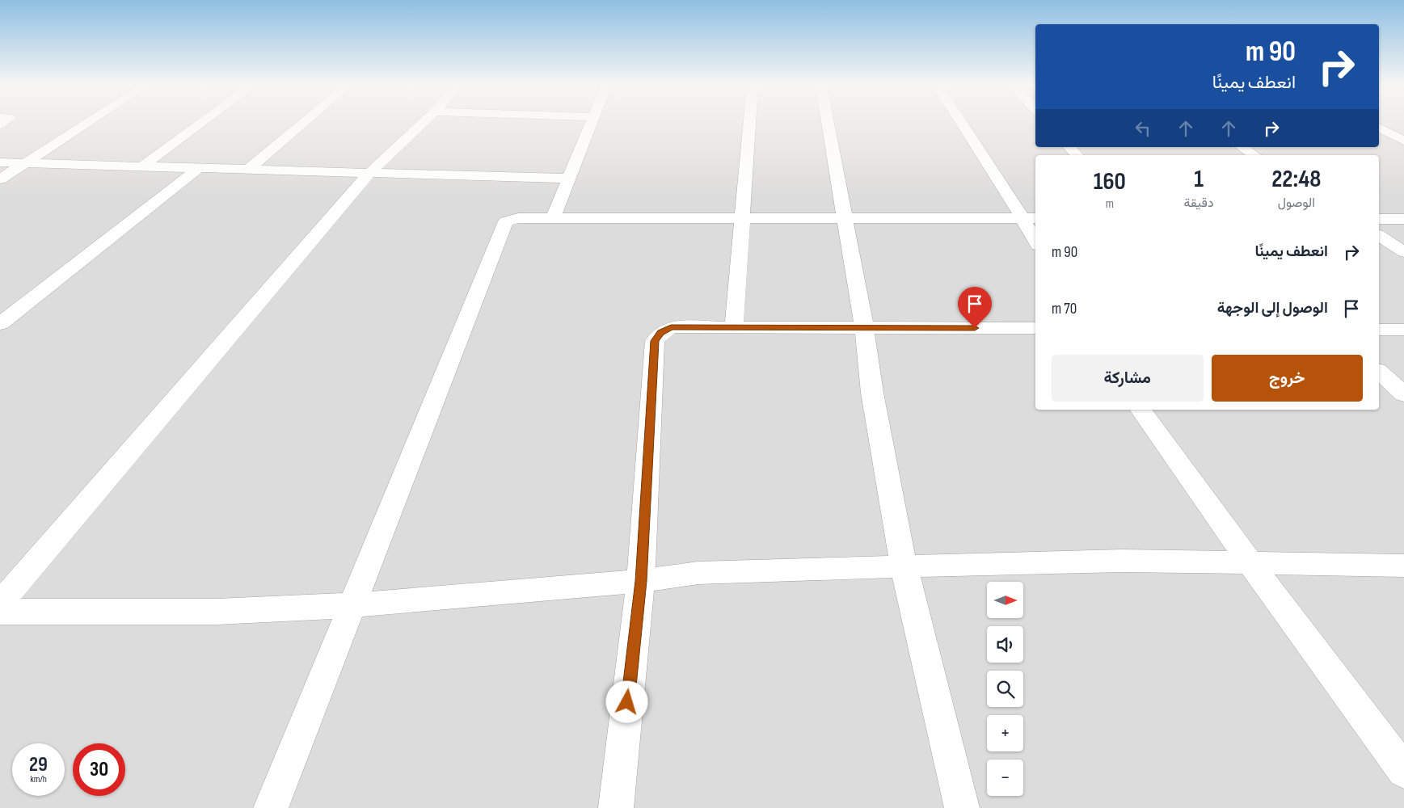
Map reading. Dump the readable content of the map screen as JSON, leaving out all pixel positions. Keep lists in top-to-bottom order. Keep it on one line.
{"north":"right","page":{"turn":["90 m","انعطف يمينًا"],"eta":["22:48","الوصول","1","دقيقة","160","m"],"list":[{"name":"انعطف يمينًا","value":"90 m"},{"name":"الوصول إلى الوجهة","value":"70 m"}],"buttons":["خروج","مشاركة"],"map_buttons":["+","−"],"speed":"29 km/h","limit":"30"}}
